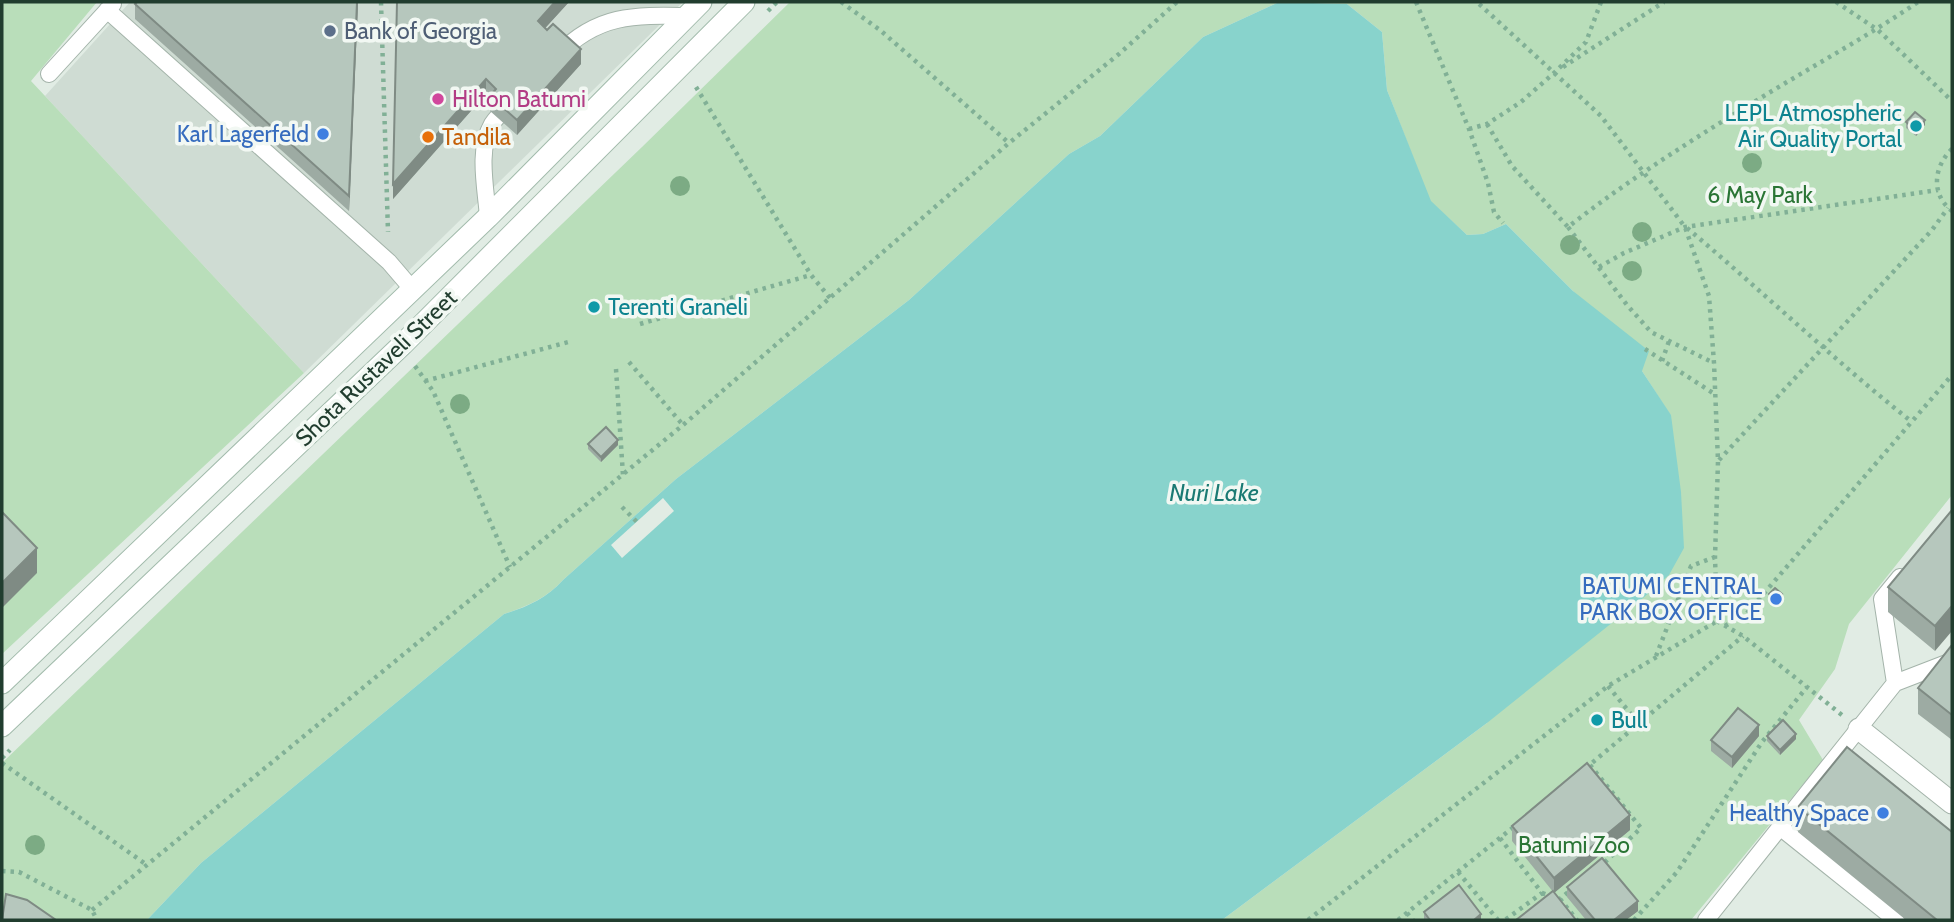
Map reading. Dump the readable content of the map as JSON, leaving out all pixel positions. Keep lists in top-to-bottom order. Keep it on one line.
{"streets":{"main road":["Shota Rustaveli Street"]},"water":["Nuri Lake"],"parks":["6 May Park","Batumi Zoo"],"places":["Bank of Georgia","Hilton Batumi","LEPL Atmospheric Air Quality Portal","Karl Lagerfeld","Tandila","Terenti Graneli","BATUMI CENTRAL PARK BOX OFFICE","Bull","Healthy Space"]}
